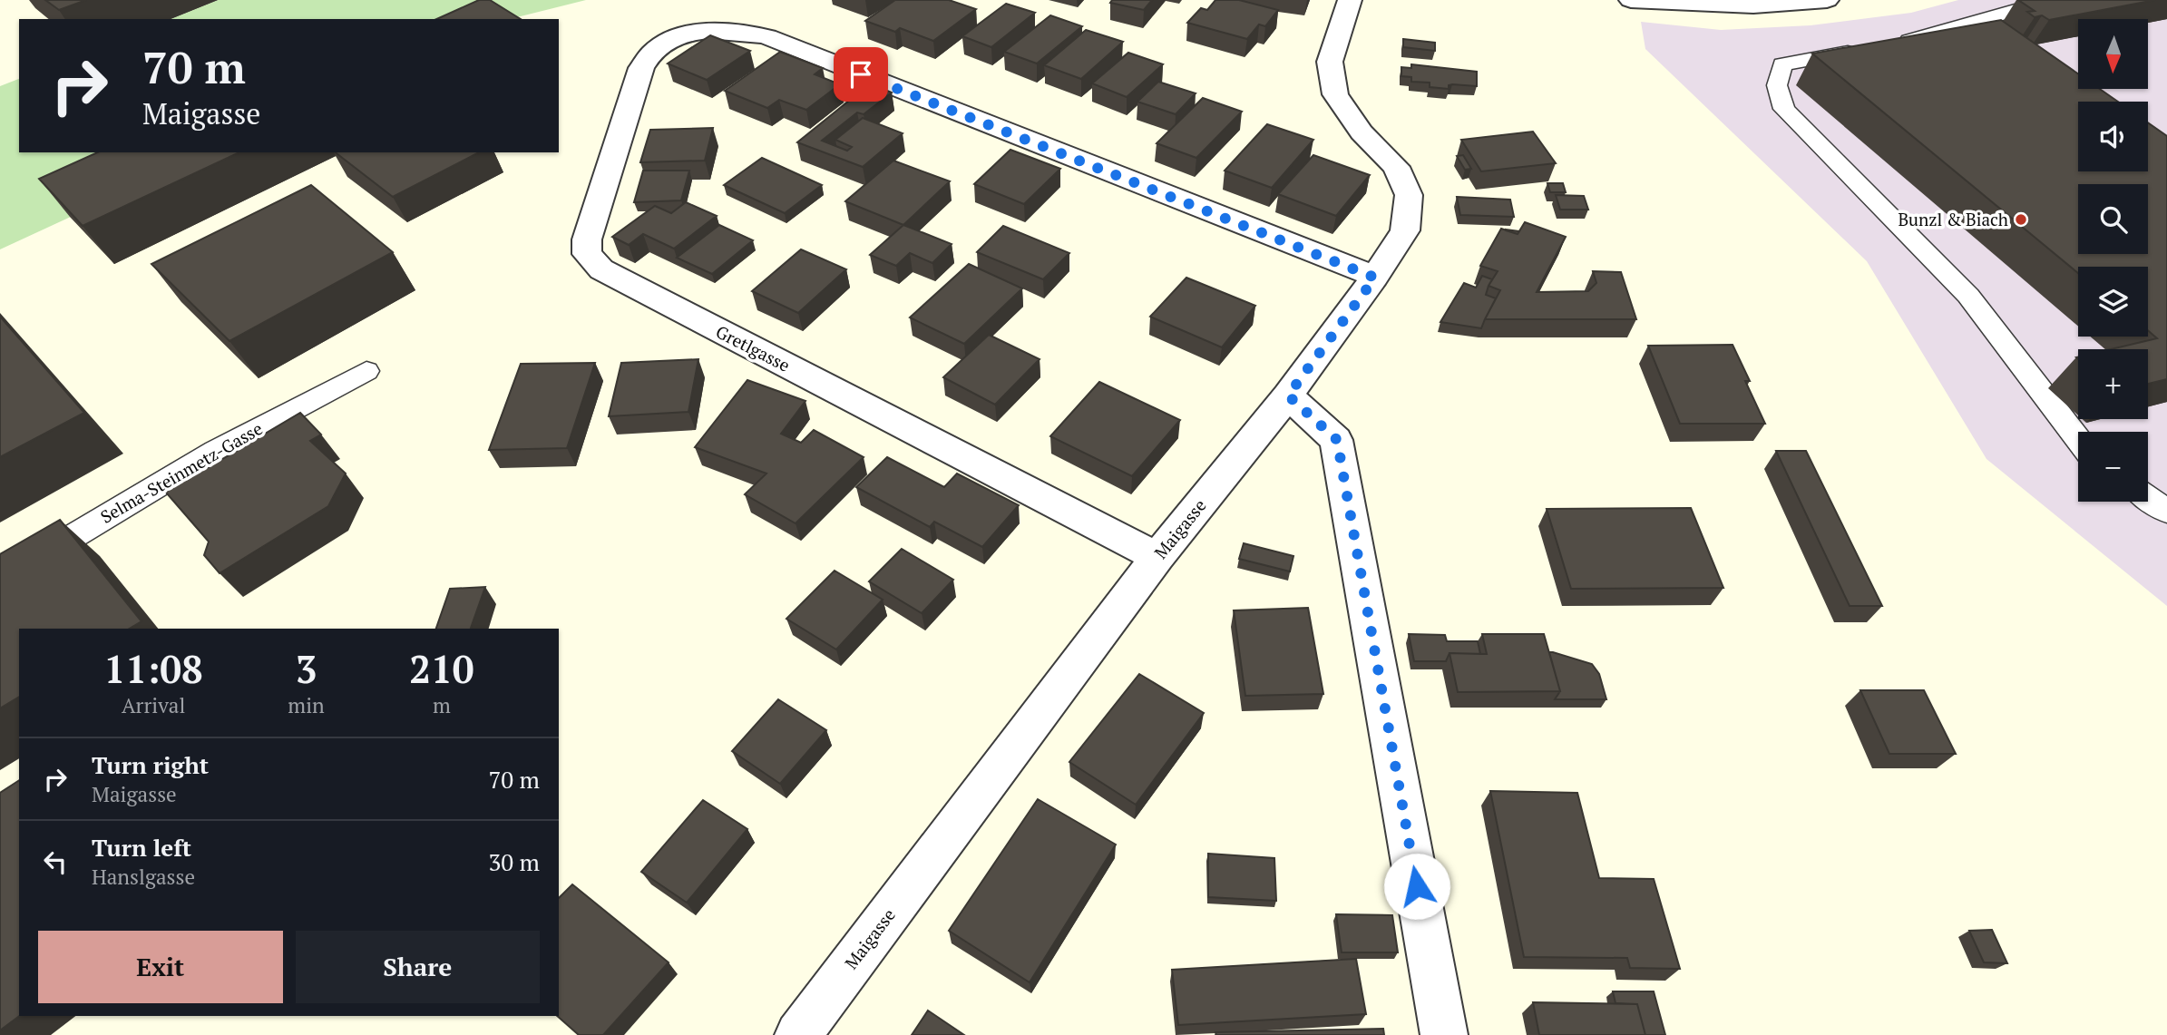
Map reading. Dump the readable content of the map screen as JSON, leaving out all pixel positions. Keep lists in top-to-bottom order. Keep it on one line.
{"streets":{"street":["Gretlgasse","Maigasse"],"lane":["Selma-Steinmetz-Gasse"]},"crossings":[["Gretlgasse","Maigasse"]],"places":["Bunzl & Biach"],"north":"bottom","page":{"map_buttons":["+","−"],"turn":["70 m","Maigasse"],"eta":["11:08","Arrival","3","min","210","m"],"list":[{"name":"Turn right","note":"Maigasse","value":"70 m"},{"name":"Turn left","note":"Hanslgasse","value":"30 m"}],"buttons":["Exit","Share"]}}
